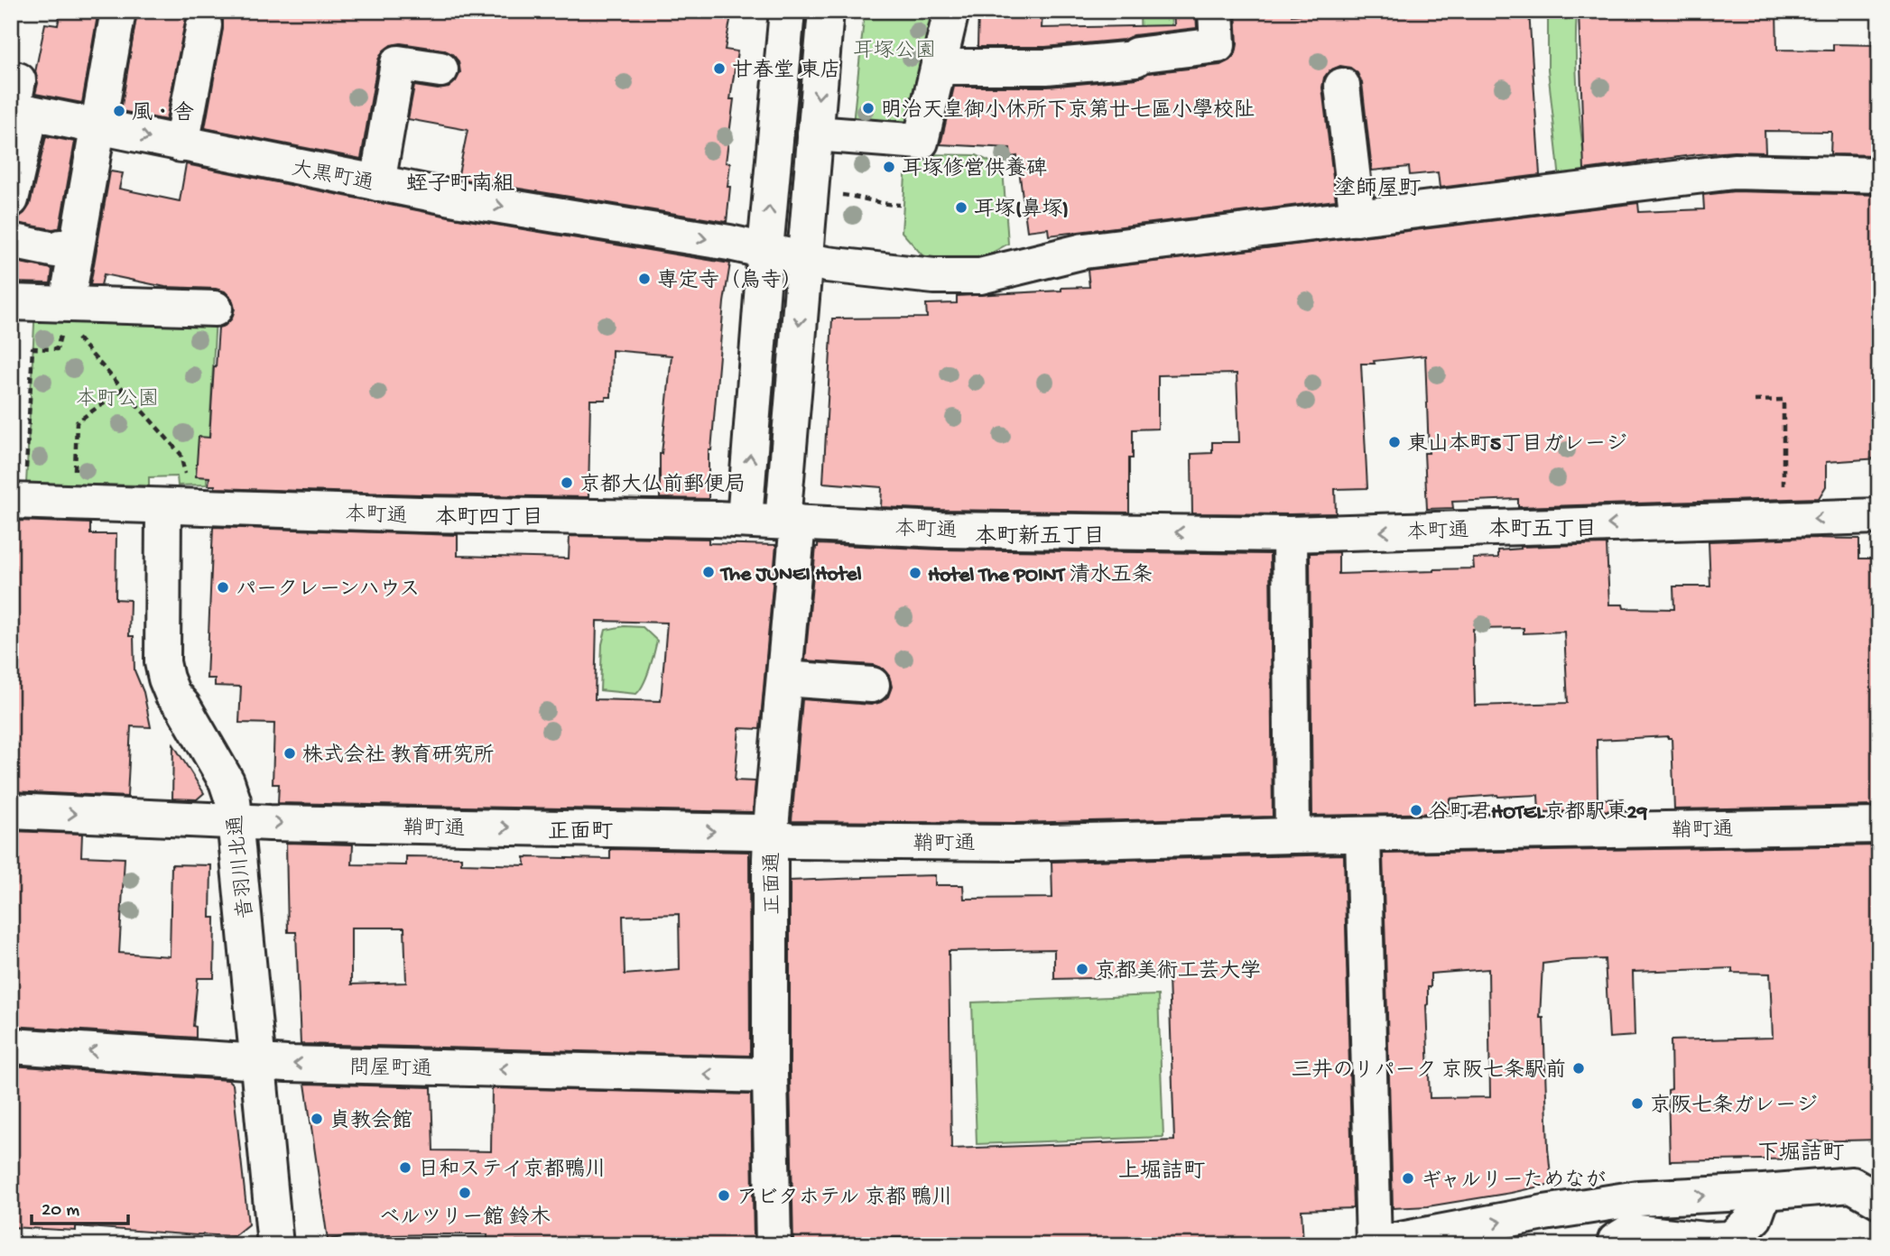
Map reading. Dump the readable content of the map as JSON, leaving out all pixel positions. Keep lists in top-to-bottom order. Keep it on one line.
{"streets":{"street":["大黒町通","本町通","鞘町通","音羽川北通","正面通","問屋町通"]},"crossings":[["大黒町通","正面通"],["本町通","音羽川北通"],["本町通","正面通"],["鞘町通","音羽川北通"],["鞘町通","正面通"],["音羽川北通","問屋町通"],["正面通","問屋町通"]],"one_way":["本町通","鞘町通","問屋町通"],"districts":["蛭子町南組","塗師屋町","本町四丁目","本町五丁目","本町新五丁目","正面町","下堀詰町","上堀詰町"],"parks":["耳塚公園","本町公園"],"places":["甘春堂 東店","明治天皇御小休所下京第廿七區小學校阯","風・舎","耳塚修営供養碑","耳塚(鼻塚)","専定寺（烏寺）","東山本町5丁目ガレージ","京都大仏前郵便局","The JUNEI Hotel","Hotel The POINT 清水五条","パークレーンハウス","株式会社 教育研究所","谷町君HOTEL京都駅東29","京都美術工芸大学","三井のリパーク 京阪七条駅前","京阪七条ガレージ","貞教会館","日和ステイ京都鴨川","ギャルリーためなが","ベルツリー館 鈴木","アビタホテル 京都 鴨川"],"scale_bar":"20 m"}
